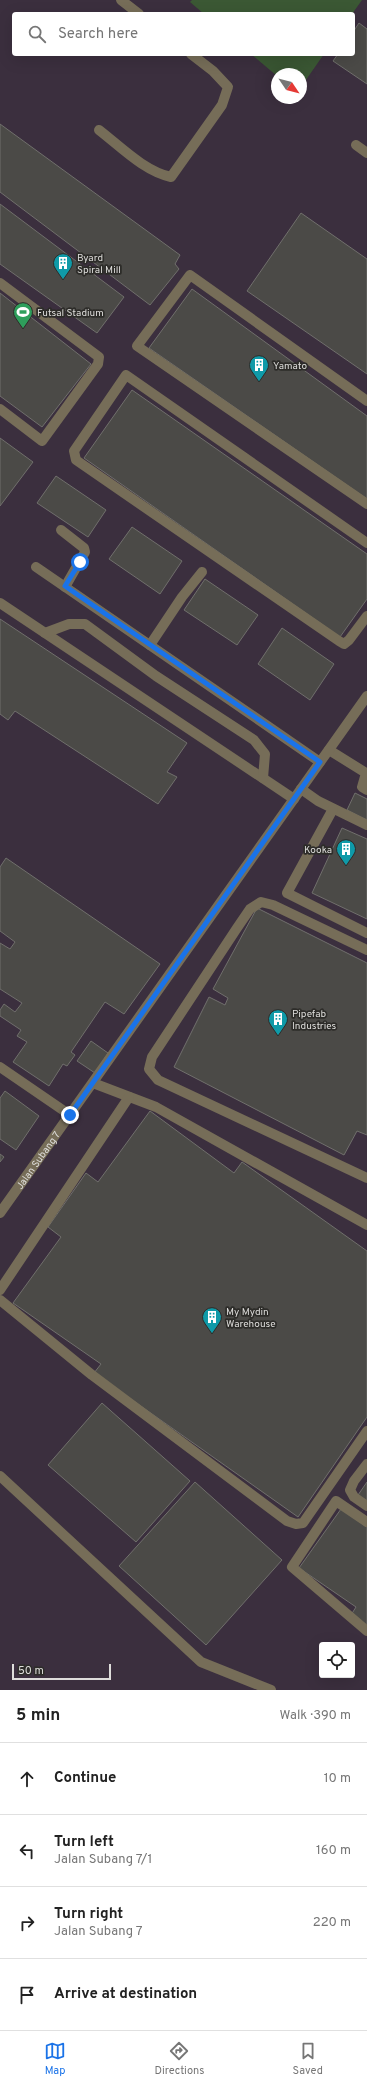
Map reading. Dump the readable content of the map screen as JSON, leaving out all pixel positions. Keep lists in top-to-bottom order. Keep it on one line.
{"streets":{"street":["Jalan Subang 7"]},"places":{"building":["Byard Spiral Mill","Yamato","Kooka","Pipefab Industries","My Mydin Warehouse"],"sports":["Futsal Stadium"]},"scale_bar":"50 m","north":"bottom right","page":{"search":"Search here","scale":"50 m","heading":["5 min","Walk · 390 m"],"list":[["Continue","10 m"],["Turn left","Jalan Subang 7/1","160 m"],["Turn right","Jalan Subang 7","220 m"],"Arrive at destination"],"nav":["Map","Directions","Saved"]}}
